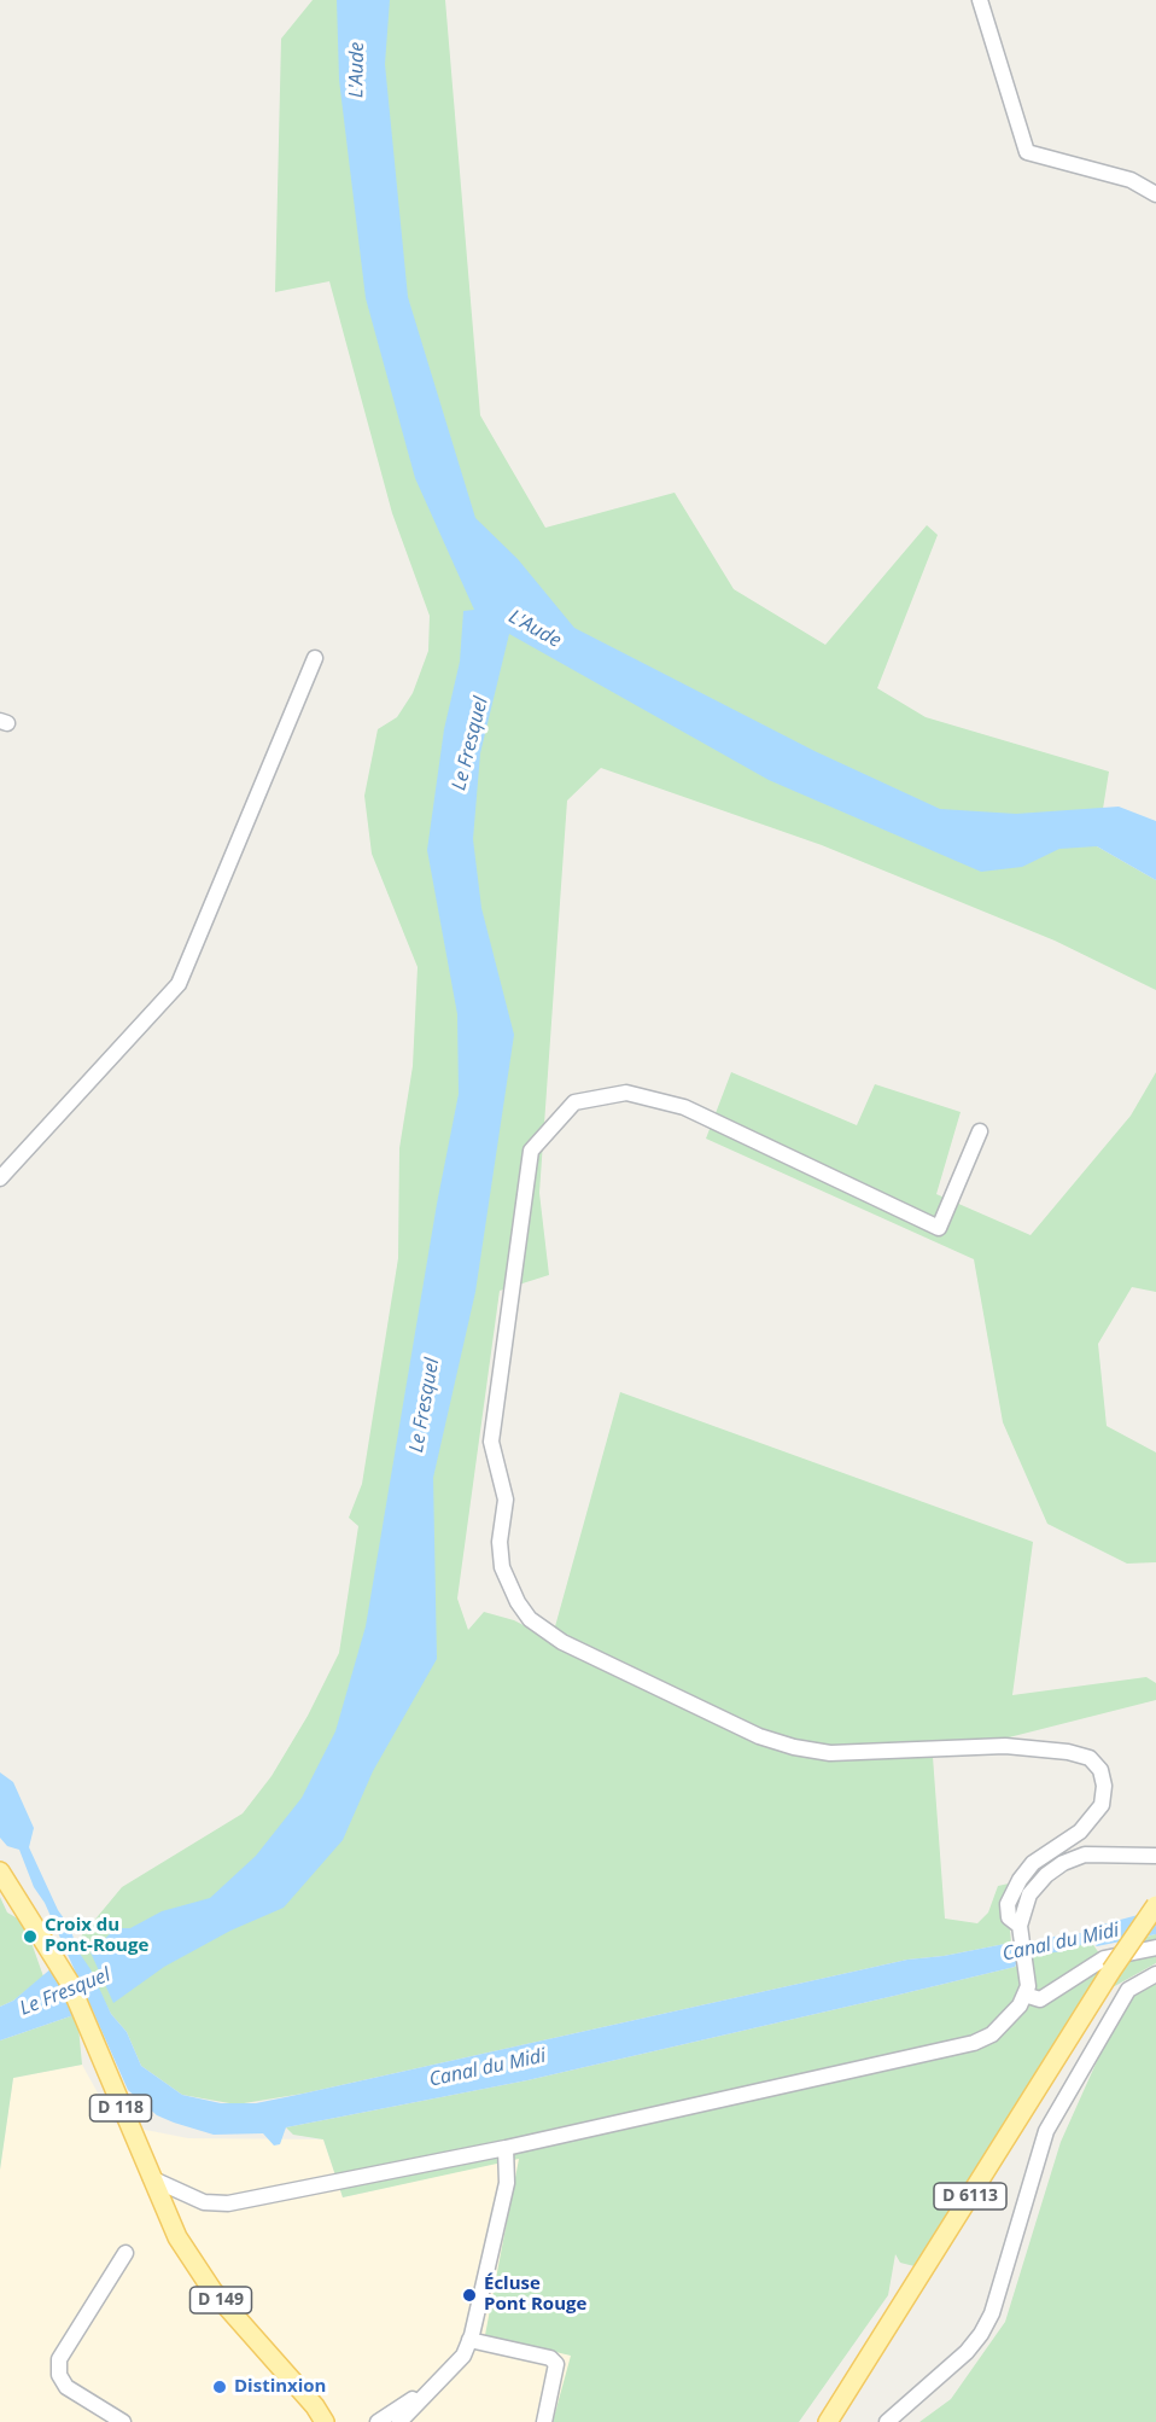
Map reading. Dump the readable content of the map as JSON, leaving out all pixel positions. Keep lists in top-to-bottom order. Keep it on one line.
{"streets":{"main road":["D 118","D 6113","D 149"]},"crossings":[["D 118","D 149"]],"water":["L'Aude","Le Fresquel","Canal du Midi"],"places":["Croix du Pont-Rouge","Écluse Pont Rouge","Distinxion"]}
